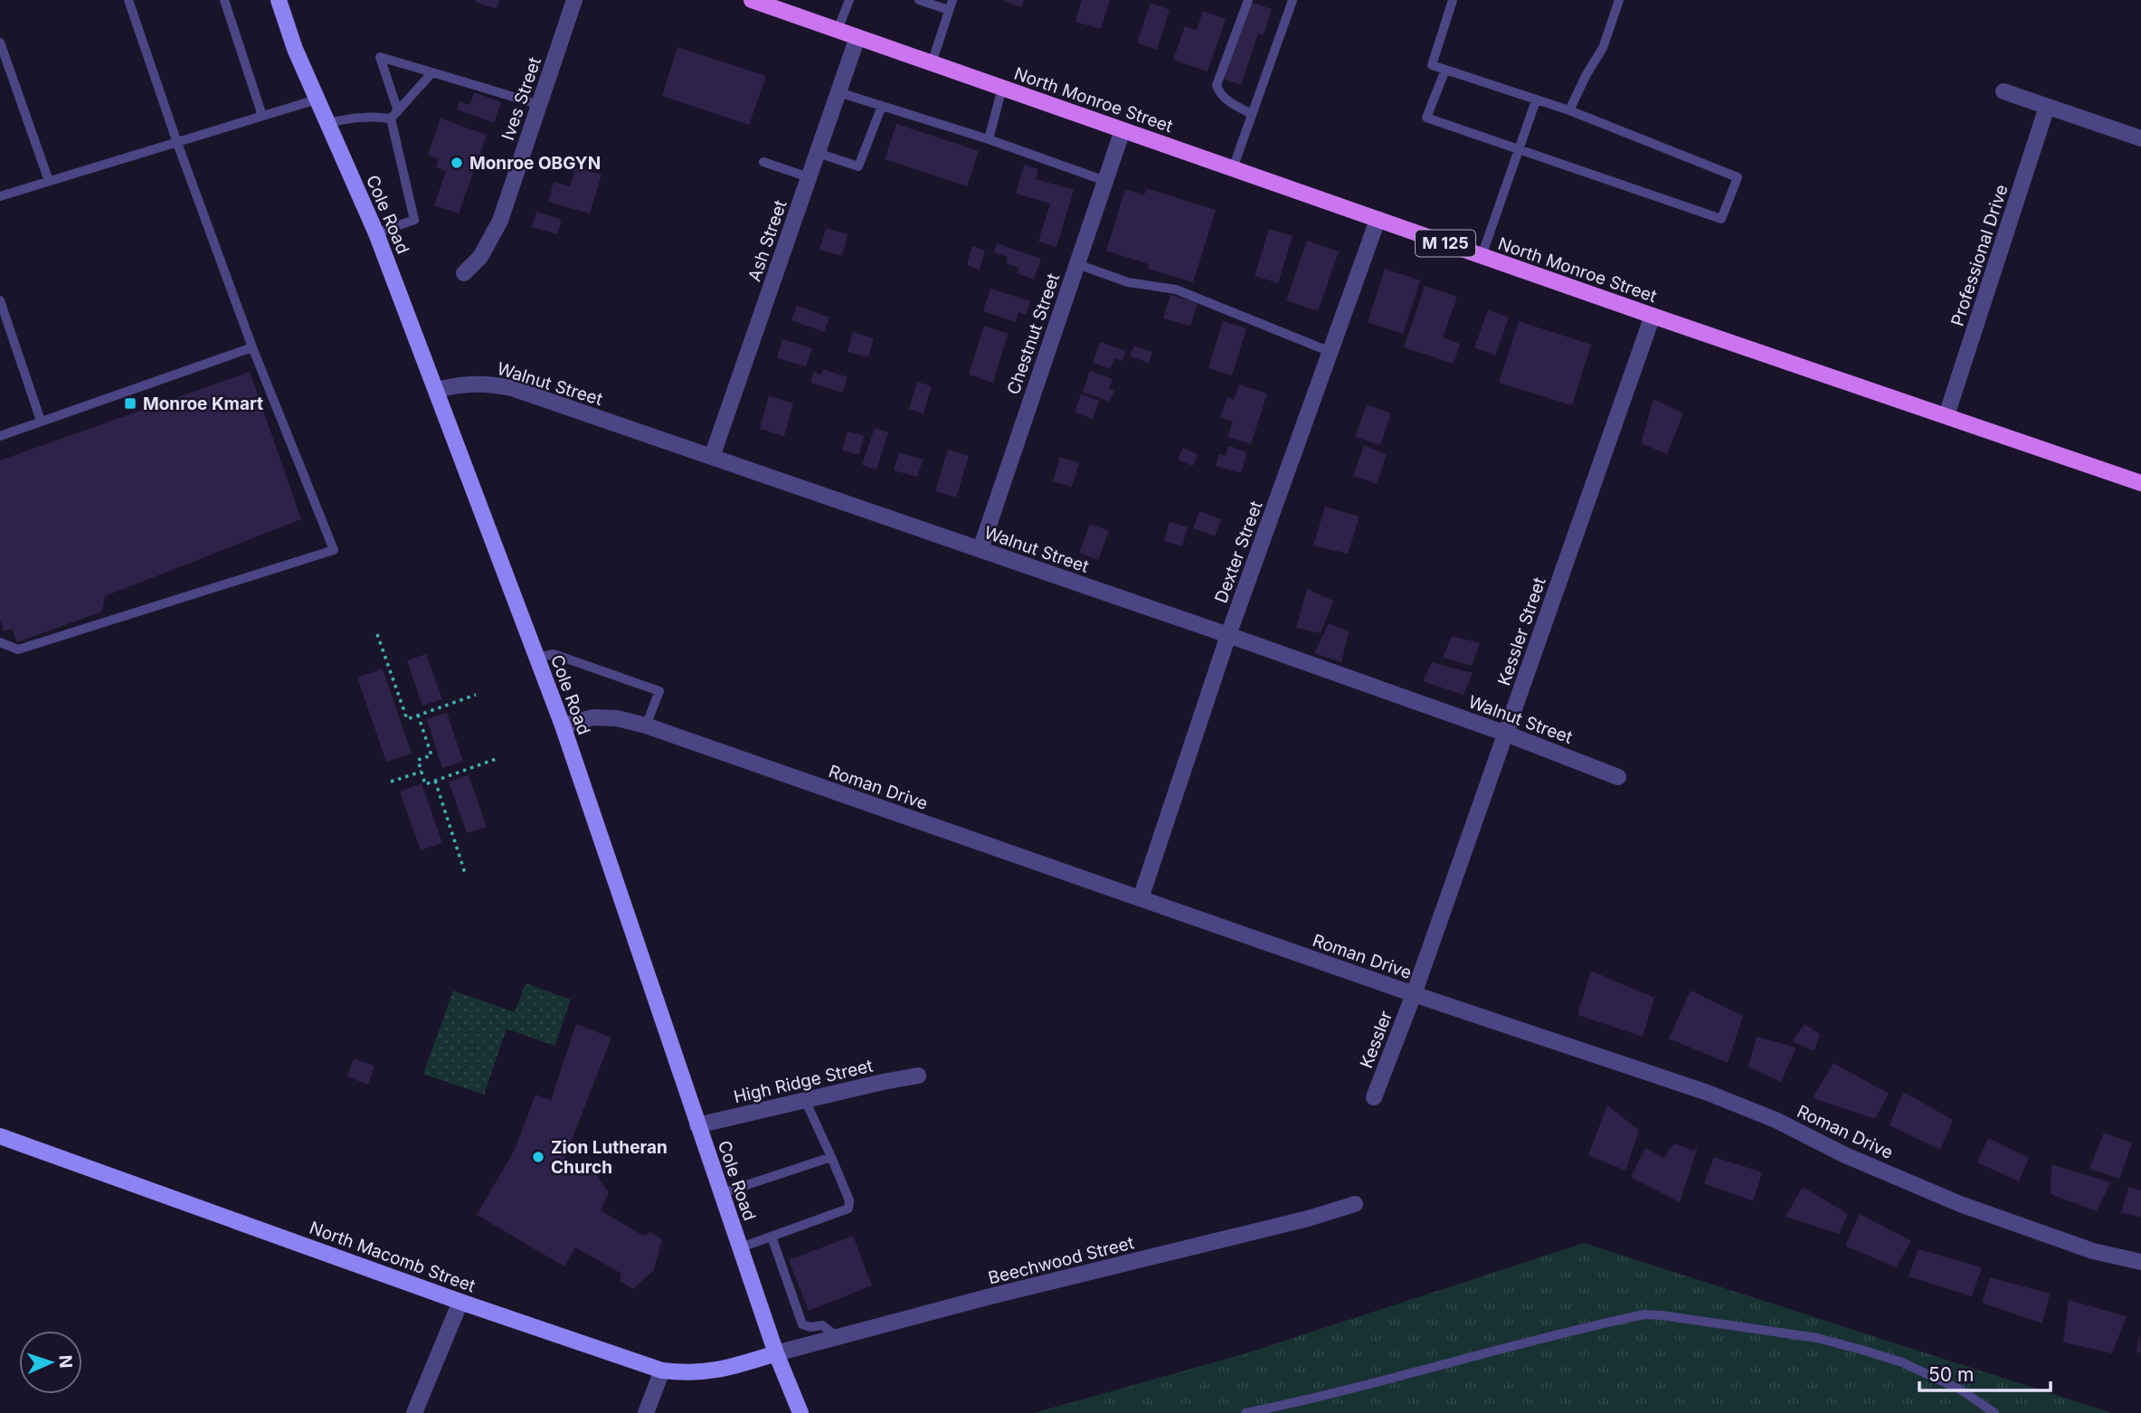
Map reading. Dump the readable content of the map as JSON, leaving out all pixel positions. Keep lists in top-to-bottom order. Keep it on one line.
{"streets":{"main road":["North Monroe Street","M 125"],"street":["Ives Street","Cole Road","Ash Street","Professional Drive","Chestnut Street","Walnut Street","Dexter Street","Kessler Street","Roman Drive","Kessler","High Ridge Street","North Macomb Street","Beechwood Street"]},"crossings":[["North Monroe Street","Ash Street"],["North Monroe Street","Professional Drive"],["North Monroe Street","Chestnut Street"],["North Monroe Street","Dexter Street"],["North Monroe Street","Kessler Street"],["Cole Road","Walnut Street"],["Cole Road","Roman Drive"],["Cole Road","High Ridge Street"],["Cole Road","North Macomb Street"],["Cole Road","Beechwood Street"],["Ash Street","Walnut Street"],["Chestnut Street","Walnut Street"],["Walnut Street","Dexter Street"],["Walnut Street","Kessler Street"],["Dexter Street","Roman Drive"],["Kessler Street","Roman Drive"],["Kessler Street","Kessler"],["Roman Drive","Kessler"],["North Macomb Street","Beechwood Street"]],"places":{"other":["Monroe OBGYN","Zion Lutheran Church"],"transit":["Monroe Kmart"]},"scale_bar":"50 m","north":"right"}
